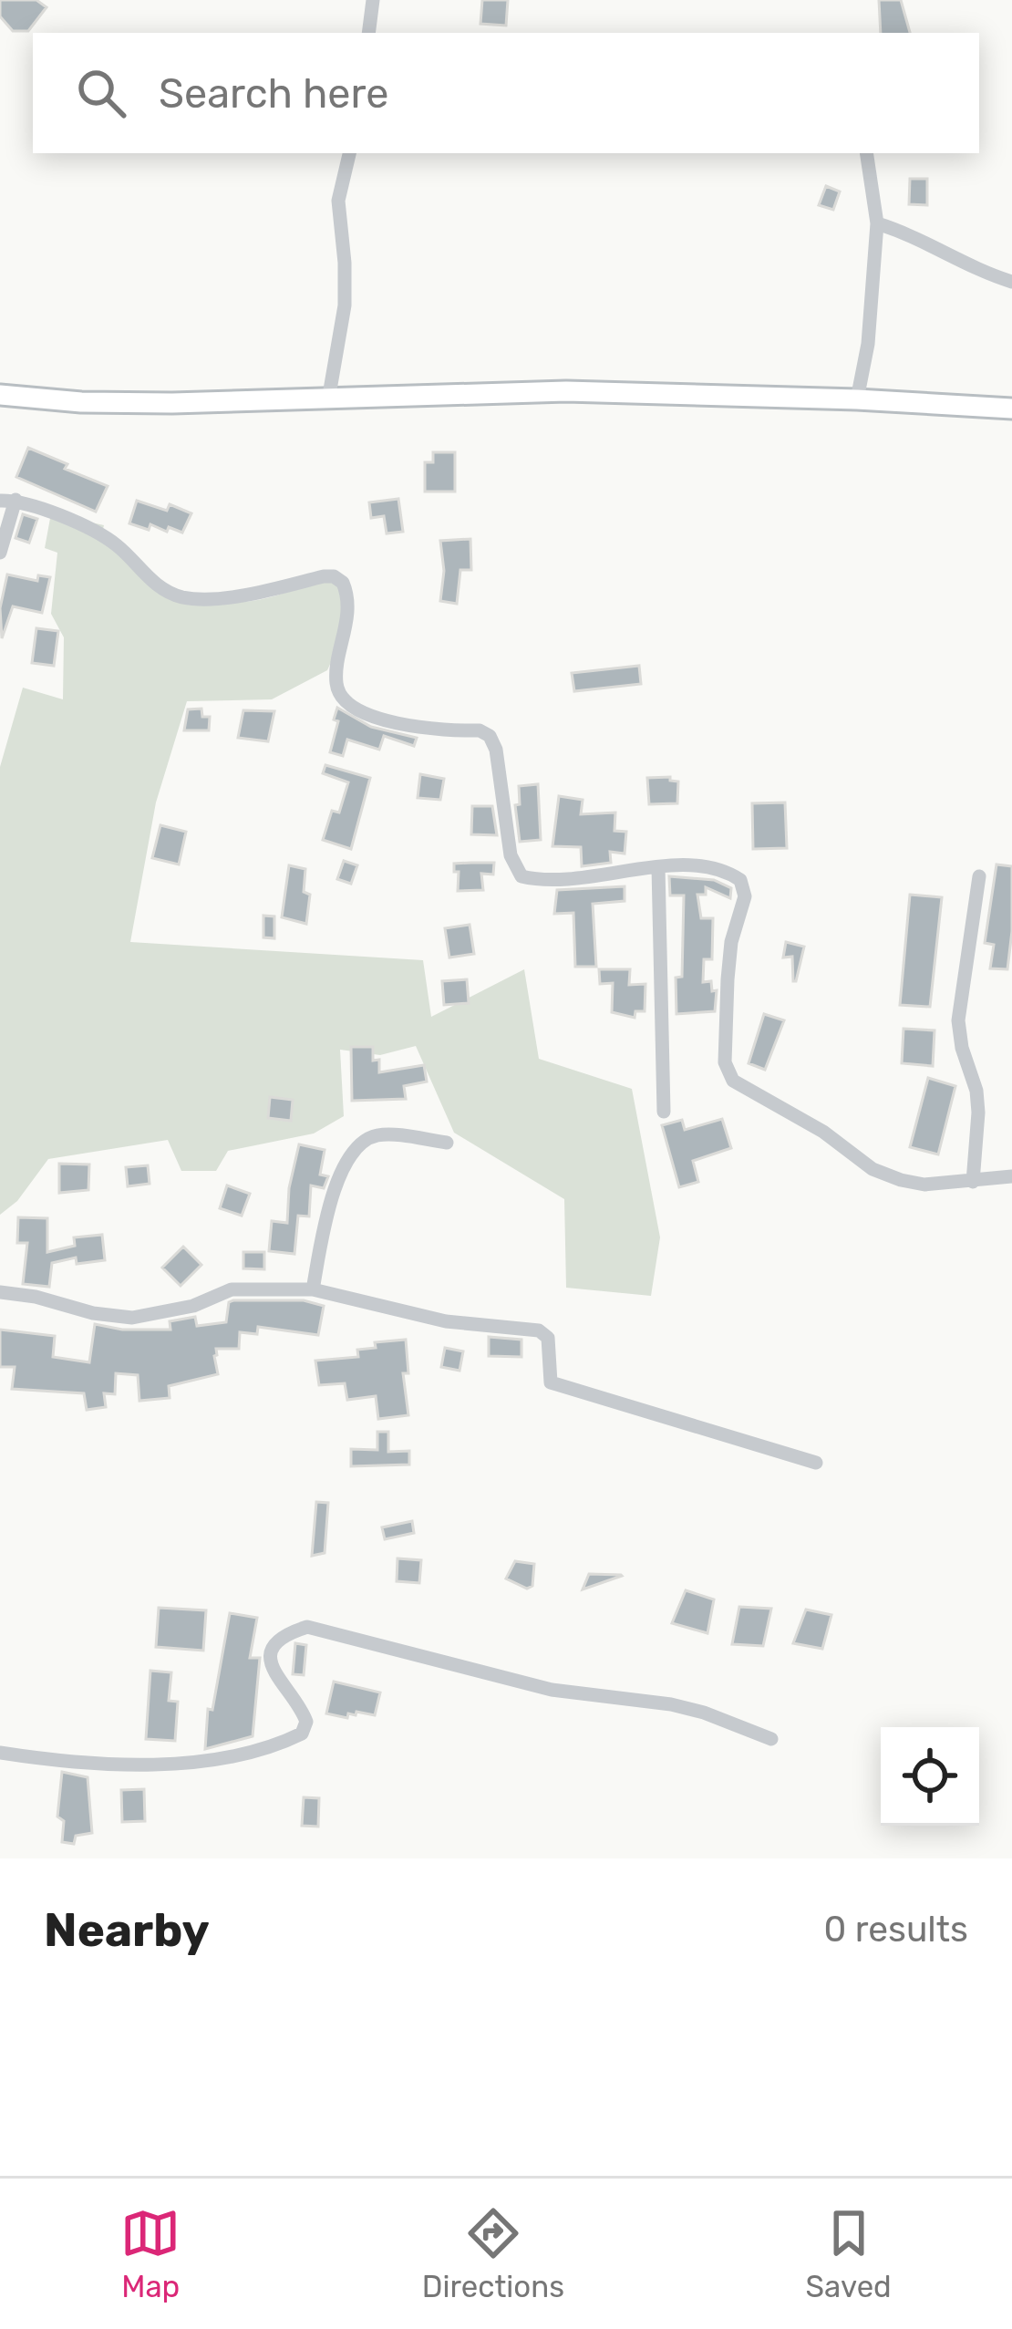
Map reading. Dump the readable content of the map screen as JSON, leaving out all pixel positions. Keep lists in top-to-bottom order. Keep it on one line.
{"page":{"search":"Search here","heading":["Nearby","0 results"],"nav":["Map","Directions","Saved"]}}
